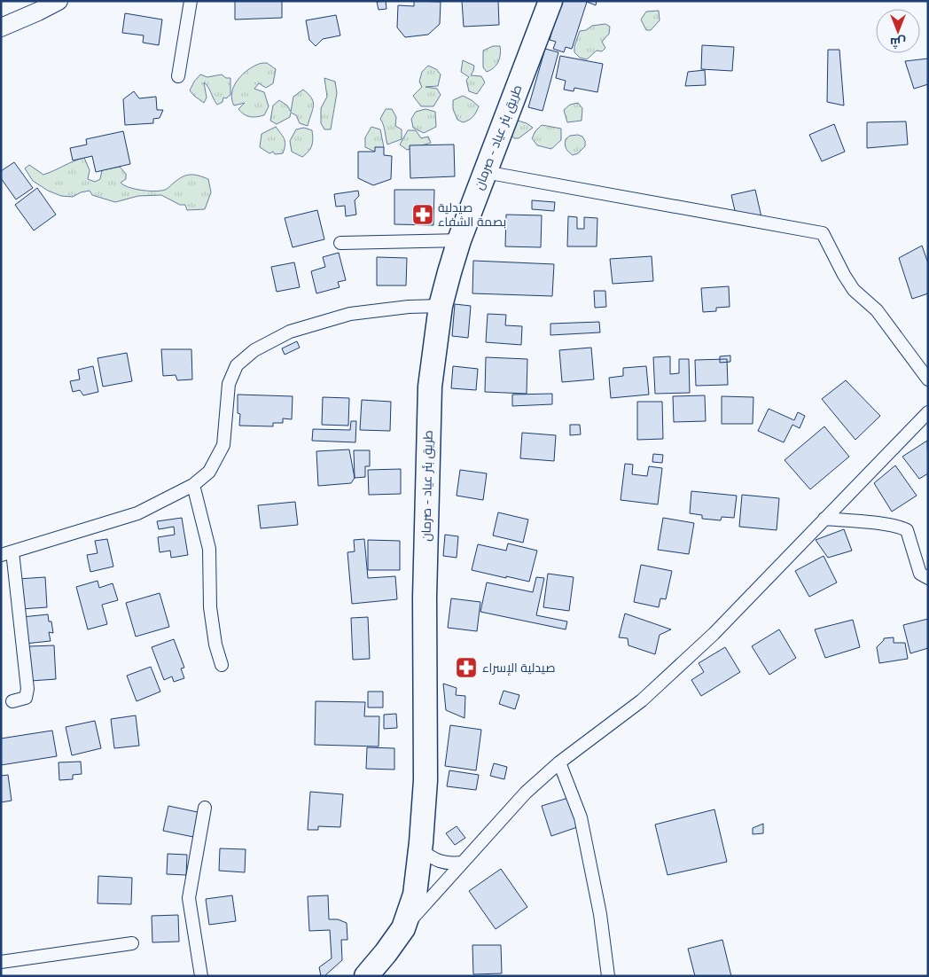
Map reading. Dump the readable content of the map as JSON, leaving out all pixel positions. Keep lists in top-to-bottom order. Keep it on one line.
{"streets":{"highway":["طريق بئر عياد - صرمان"]},"places":{"pharmacy":["صيدلية بصمة الشفاء","صيدلية الإسراء"]},"north":"bottom"}
